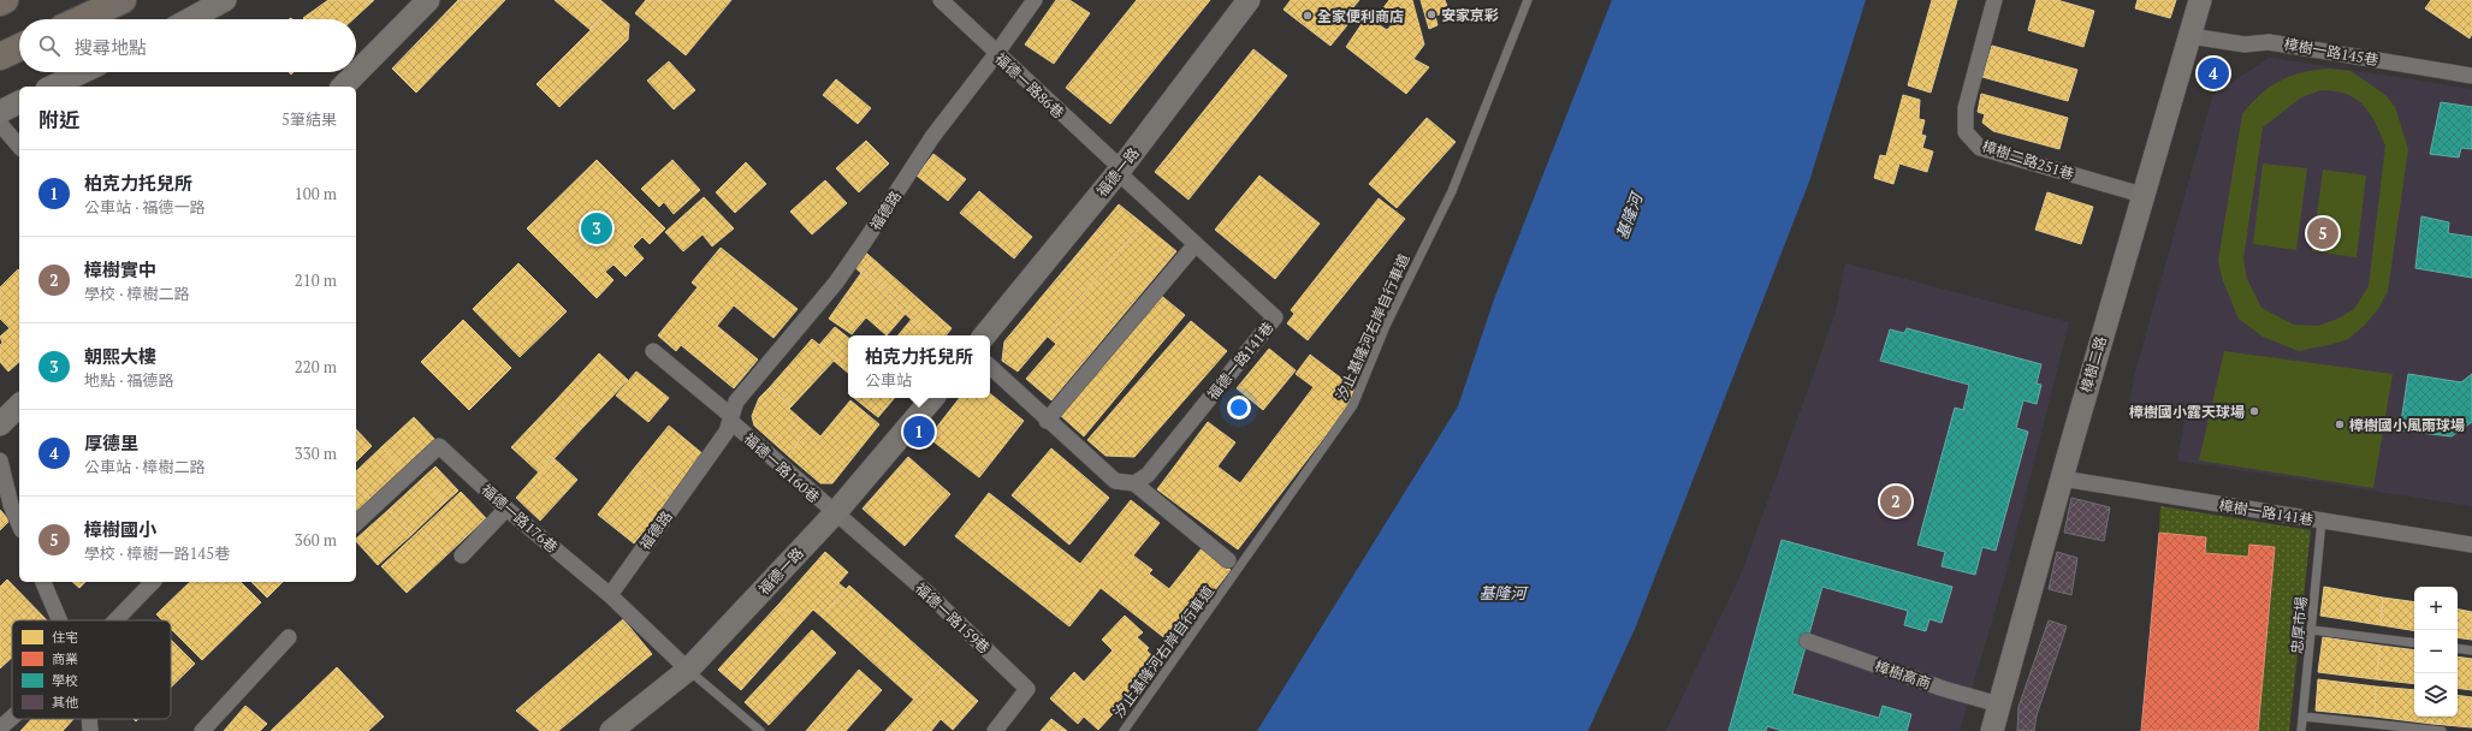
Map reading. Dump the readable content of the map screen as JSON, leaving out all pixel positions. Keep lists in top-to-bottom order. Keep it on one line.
{"streets":{"street":["樟樹一路145巷","福德一路86巷","樟樹二路251巷","福德一路","福德路","福德一路141巷","樟樹二路","福德一路160巷","樟樹一路141巷","福德一路176巷","福德一路159巷","樟樹高商"],"lane":["汐止基隆河右岸自行車道","忠厚市場"]},"crossings":[["樟樹一路145巷","樟樹二路"],["福德一路86巷","福德一路"],["福德一路86巷","福德路"],["福德一路86巷","福德一路141巷"],["樟樹二路251巷","樟樹二路"],["福德一路","福德一路141巷"],["福德一路","福德一路160巷"],["福德一路","福德一路176巷"],["福德一路","福德一路159巷"],["福德路","福德一路160巷"],["福德路","福德一路176巷"],["樟樹二路","樟樹一路141巷"],["樟樹二路","樟樹高商"],["福德一路160巷","福德一路159巷"],["樟樹一路141巷","忠厚市場"]],"water":["基隆河"],"places":["安家京彩","全家便利商店","樟樹國小露天球場","樟樹國小風雨球場"],"legend":["住宅","商業","學校","其他"],"page":{"search":"搜尋地點","pins":["4","3","5","1","2"],"heading":["附近","5筆結果"],"list":[{"mark":"1","name":"柏克力托兒所","note":"公車站 · 福德一路","value":"100 m"},{"mark":"2","name":"樟樹實中","note":"學校 · 樟樹二路","value":"210 m"},{"mark":"3","name":"朝熙大樓","note":"地點 · 福德路","value":"220 m"},{"mark":"4","name":"厚德里","note":"公車站 · 樟樹二路","value":"330 m"},{"mark":"5","name":"樟樹國小","note":"學校 · 樟樹一路145巷","value":"360 m"}],"popup":["柏克力托兒所","公車站"],"map_buttons":["+","−"]}}
